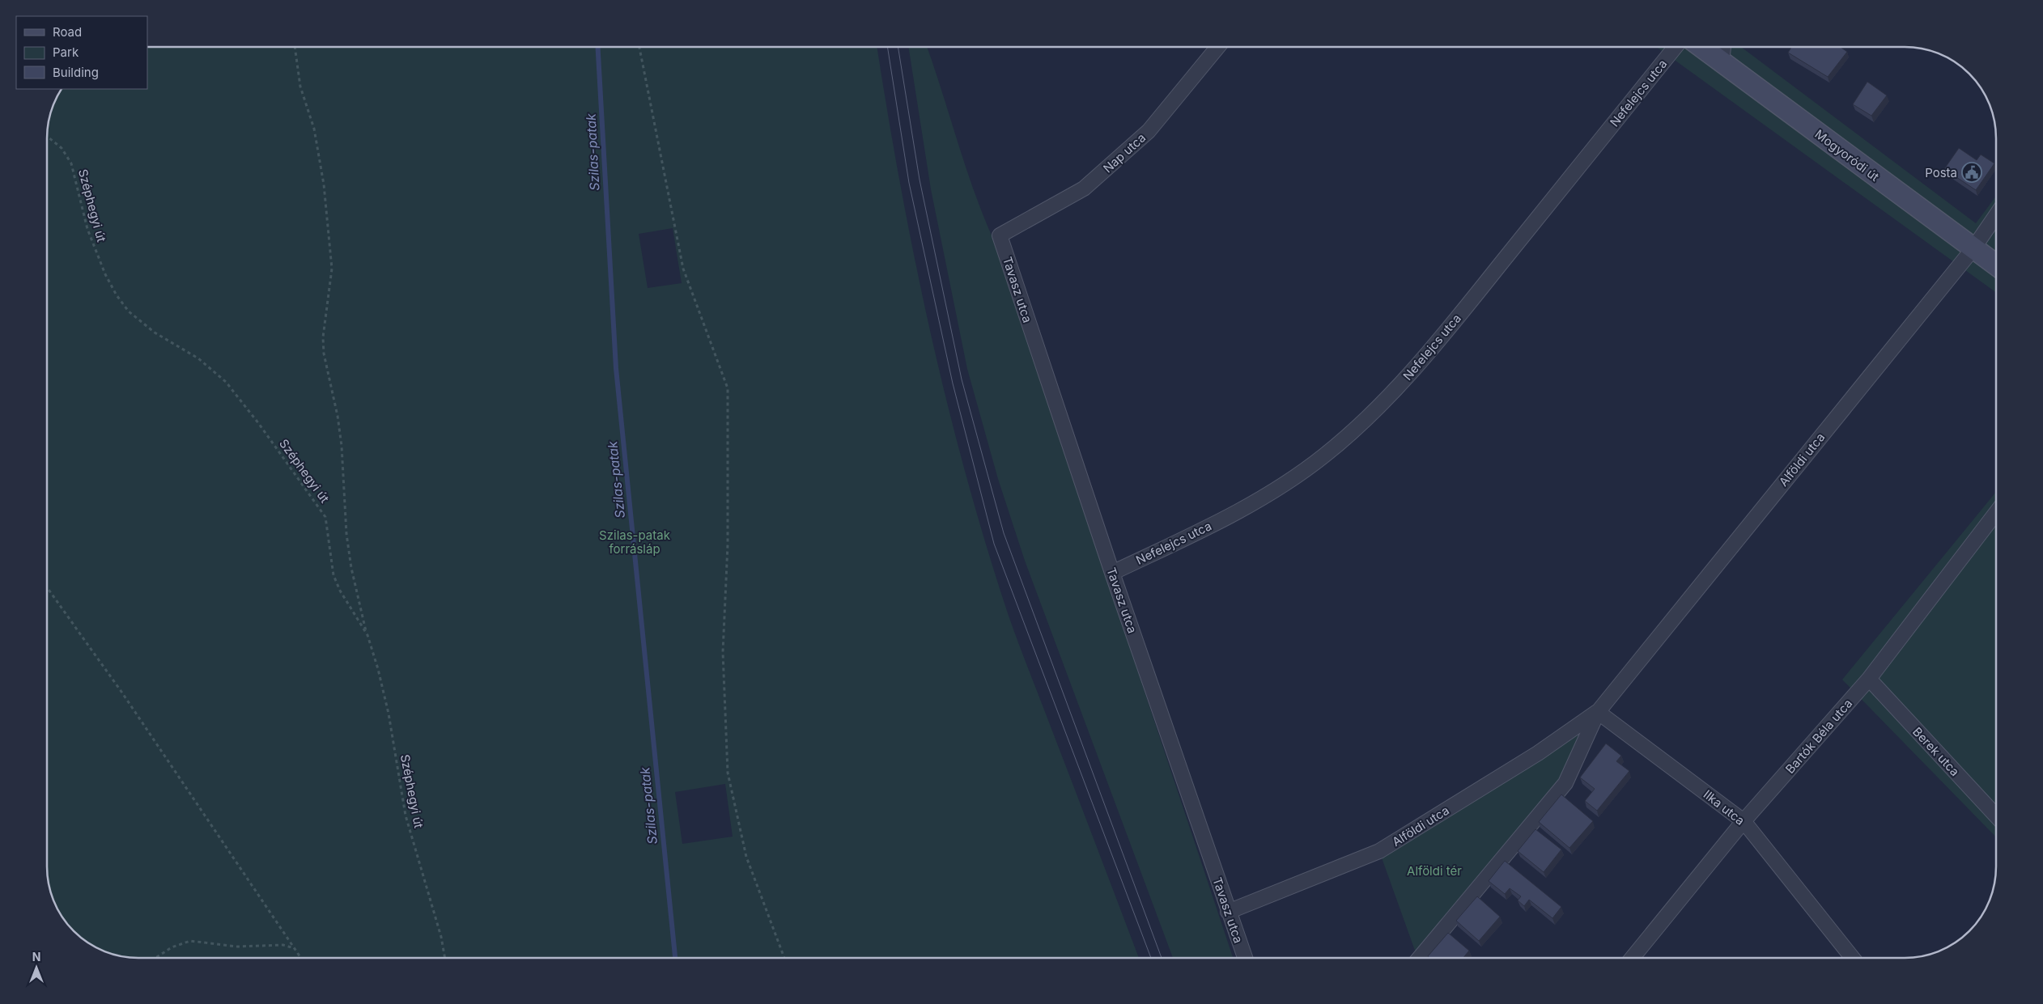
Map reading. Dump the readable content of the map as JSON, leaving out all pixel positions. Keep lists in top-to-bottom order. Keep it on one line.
{"streets":{"street":["Nefelejcs utca","Nap utca","Mogyoródi út","Tavasz utca","Alföldi utca","Bartók Béla utca","Berek utca","Ilka utca"],"path":["Széphegyi út"]},"crossings":[["Nefelejcs utca","Tavasz utca"],["Nap utca","Tavasz utca"],["Mogyoródi út","Alföldi utca"],["Tavasz utca","Alföldi utca"],["Alföldi utca","Ilka utca"],["Bartók Béla utca","Berek utca"],["Bartók Béla utca","Ilka utca"]],"water":["Szilas-patak"],"parks":["Szilas-patak forrásláp","Alföldi tér"],"places":{"public building":["Posta"]},"legend":["Road","Park","Building"],"north":"top"}
